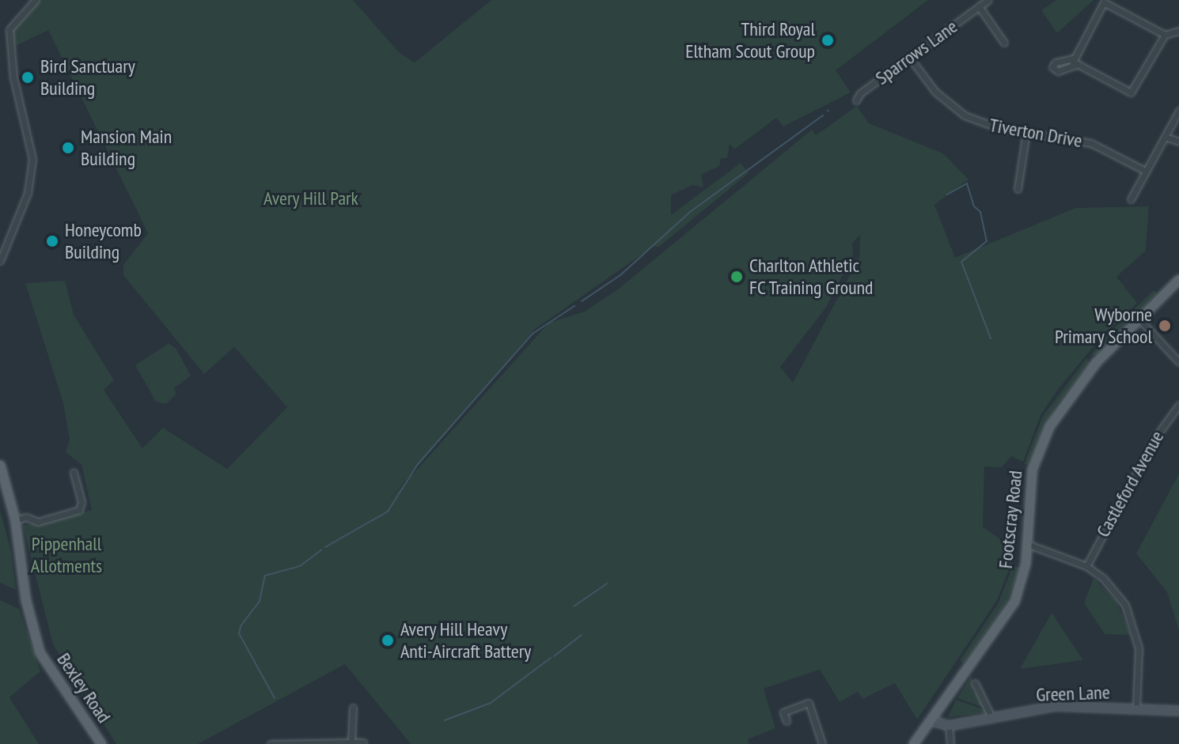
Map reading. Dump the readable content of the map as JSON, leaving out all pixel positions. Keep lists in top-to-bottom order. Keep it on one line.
{"streets":{"main road":["Footscray Road","Bexley Road","Green Lane"],"street":["Sparrows Lane","Tiverton Drive","Castleford Avenue"]},"crossings":[["Sparrows Lane","Tiverton Drive"],["Footscray Road","Green Lane"]],"parks":["Avery Hill Park","Pippenhall Allotments"],"places":["Third Royal Eltham Scout Group","Bird Sanctuary Building","Mansion Main Building","Honeycomb Building","Charlton Athletic FC Training Ground","Wyborne Primary School","Avery Hill Heavy Anti-Aircraft Battery"]}
